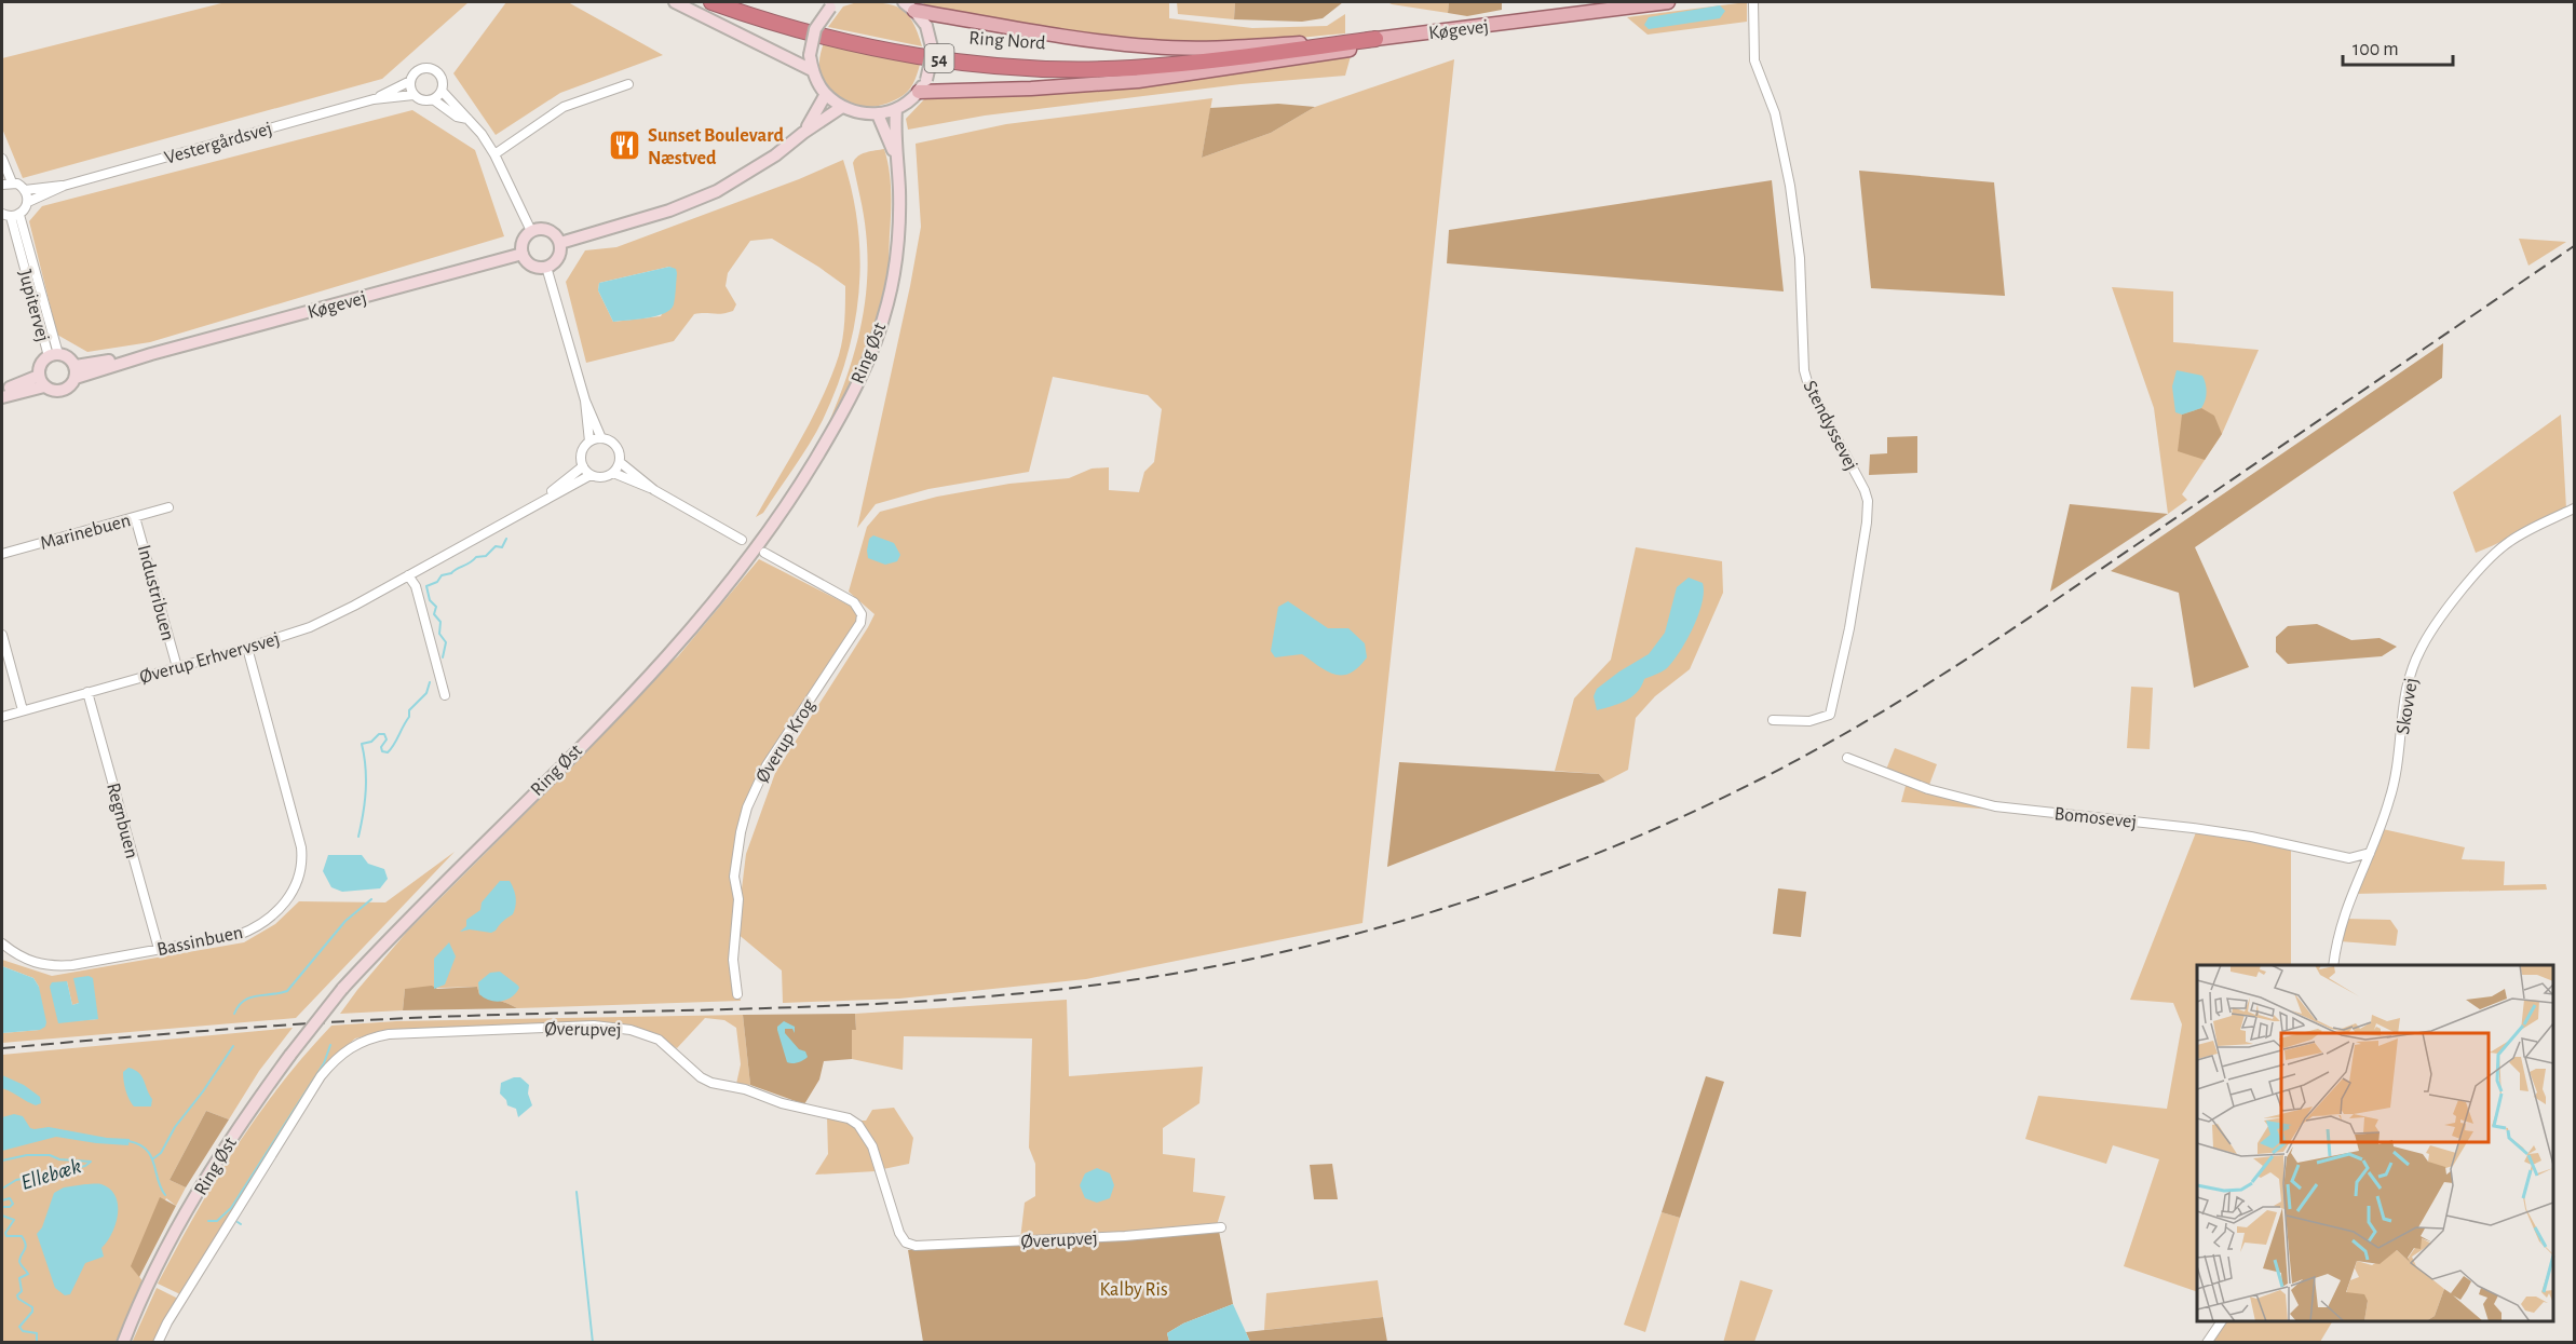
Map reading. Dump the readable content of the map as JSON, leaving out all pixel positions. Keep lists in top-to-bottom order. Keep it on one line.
{"streets":{"highway":["Ring Nord","54"],"main road":["Køgevej","Ring Øst"],"street":["Vestergårdsvej","Jupitervej","Stendyssevej","Marinebuen","Industribuen","Øverup Erhvervsvej","Skovvej","Øverup Krog","Bomosevej","Regnbuen","Bassinbuen","Øverupvej"]},"crossings":[["Køgevej","54"],["Køgevej","Jupitervej"],["Ring Nord","54"],["Marinebuen","Industribuen"],["Industribuen","Øverup Erhvervsvej"],["Øverup Erhvervsvej","Regnbuen"],["Øverup Erhvervsvej","Bassinbuen"],["Skovvej","Bomosevej"],["Regnbuen","Bassinbuen"]],"water":["Ellebæk"],"parks":["Kalby Ris"],"places":{"restaurant":["Sunset Boulevard Næstved"]},"scale_bar":"100 m"}
